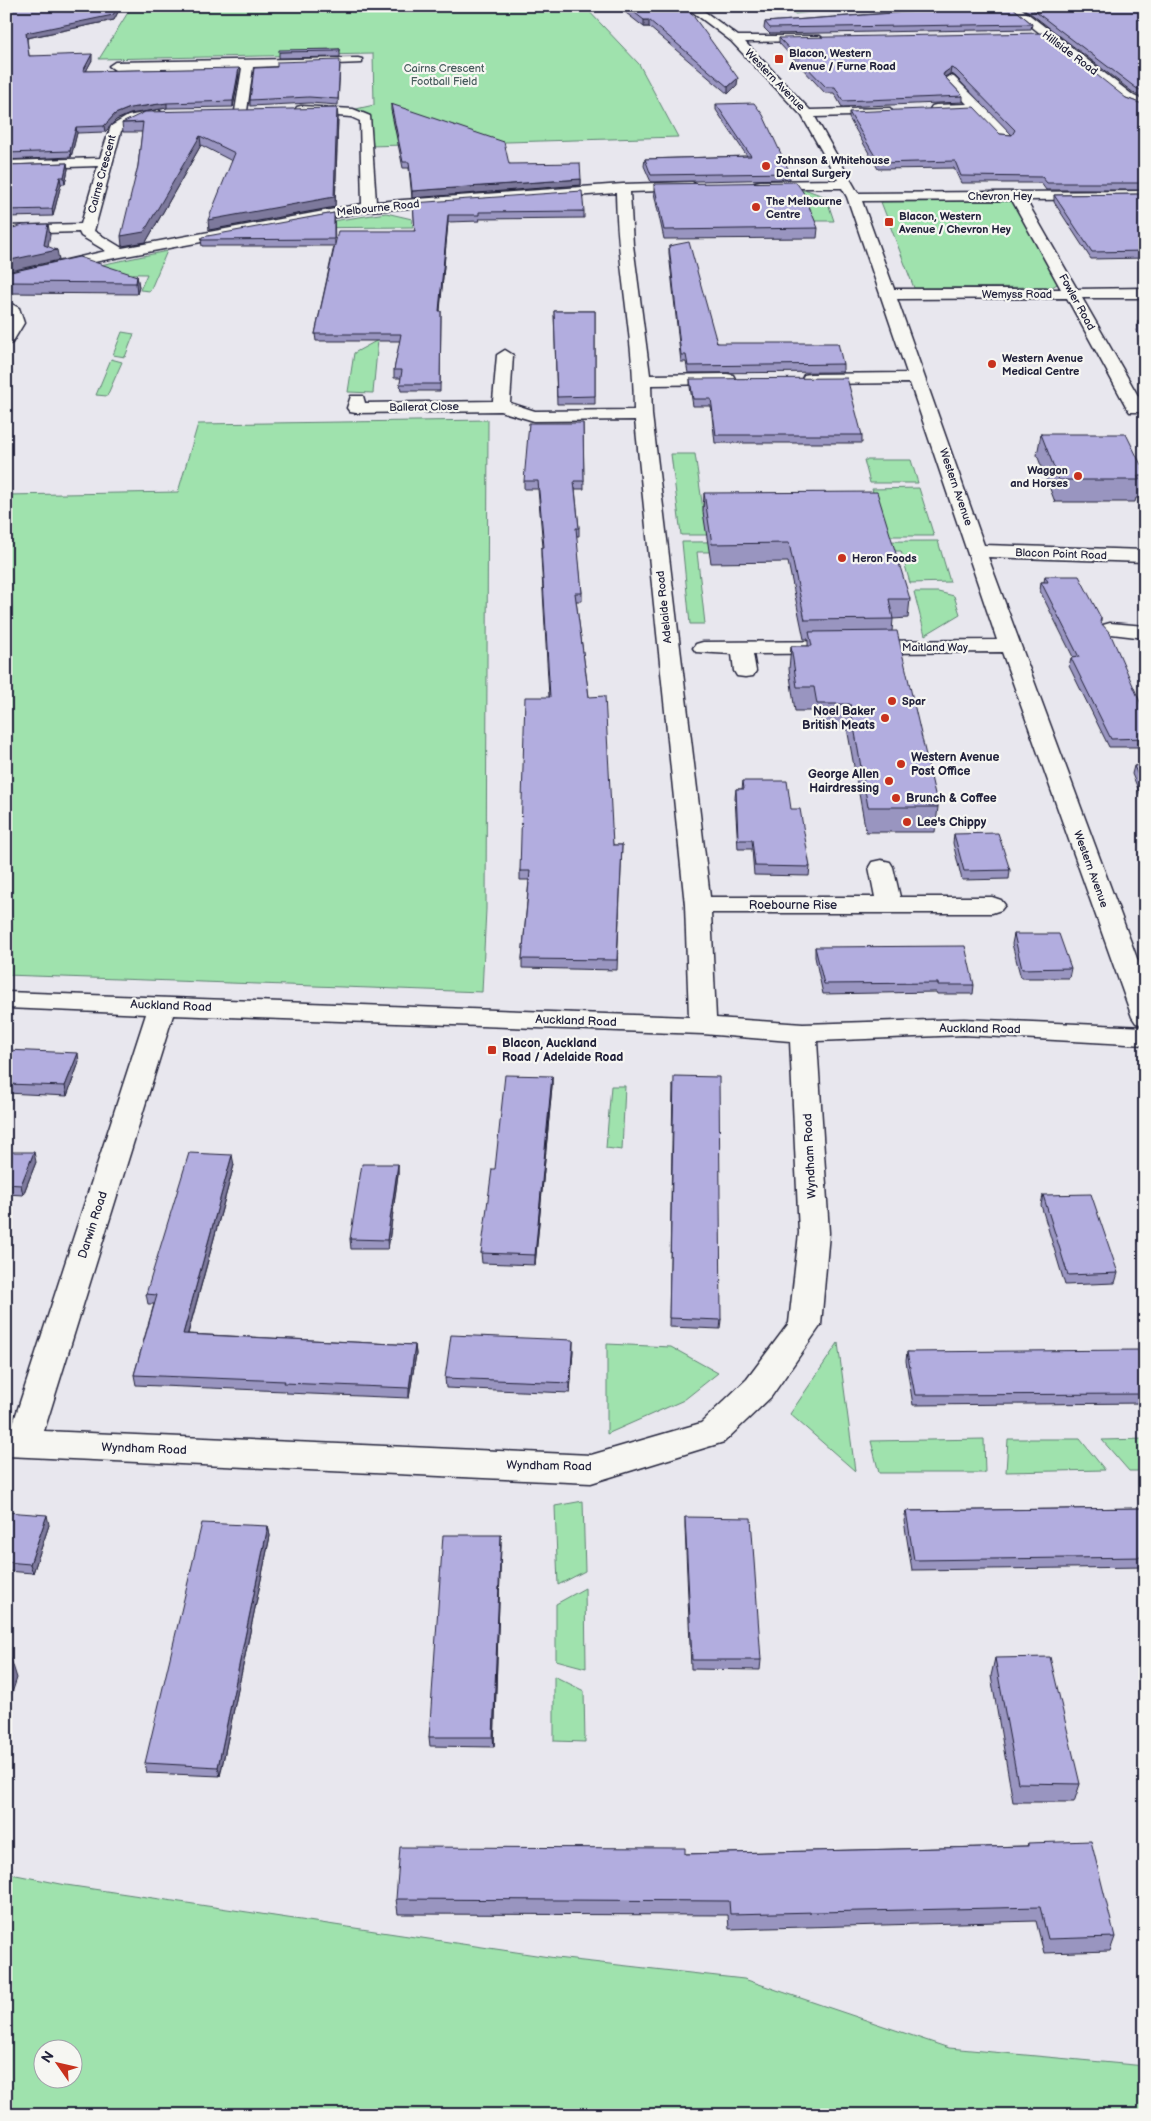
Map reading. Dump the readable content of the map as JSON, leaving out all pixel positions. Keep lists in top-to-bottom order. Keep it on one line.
{"streets":{"street":["Hillside Road","Western Avenue","Cairns Crescent","Chevron Hey","Melbourne Road","Wemyss Road","Fowler Road","Ballerat Close","Blacon Point Road","Adelaide Road","Maitland Way","Roebourne Rise","Auckland Road","Wyndham Road","Darwin Road"]},"crossings":[["Western Avenue","Chevron Hey"],["Western Avenue","Wemyss Road"],["Western Avenue","Blacon Point Road"],["Western Avenue","Maitland Way"],["Cairns Crescent","Melbourne Road"],["Chevron Hey","Fowler Road"],["Melbourne Road","Adelaide Road"],["Wemyss Road","Fowler Road"],["Ballerat Close","Adelaide Road"],["Adelaide Road","Roebourne Rise"],["Adelaide Road","Auckland Road"],["Auckland Road","Wyndham Road"],["Auckland Road","Darwin Road"],["Wyndham Road","Darwin Road"]],"parks":["Cairns Crescent Football Field"],"places":{"transit":["Blacon, Western Avenue / Furne Road","Blacon, Western Avenue / Chevron Hey","Blacon, Auckland Road / Adelaide Road"],"other":["Johnson & Whitehouse Dental Surgery","The Melbourne Centre","Western Avenue Medical Centre","Waggon and Horses","Heron Foods","Spar","Noel Baker British Meats","Western Avenue Post Office","George Allen Hairdressing","Brunch & Coffee","Lee's Chippy"]},"north":"top left"}
